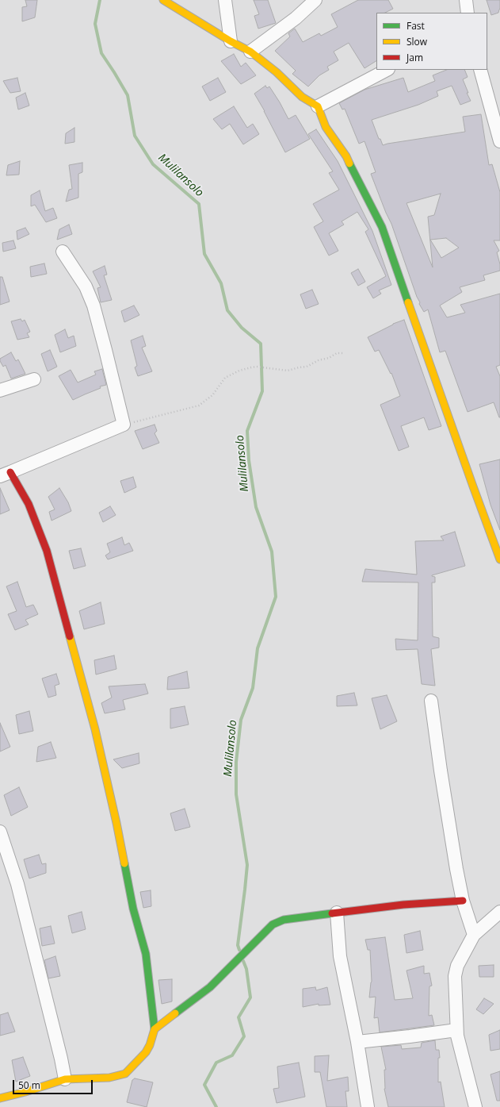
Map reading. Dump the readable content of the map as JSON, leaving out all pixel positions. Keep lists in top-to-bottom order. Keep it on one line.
{"water":["Mulilansolo"],"legend":["Fast","Slow","Jam"],"scale_bar":"50 m"}
